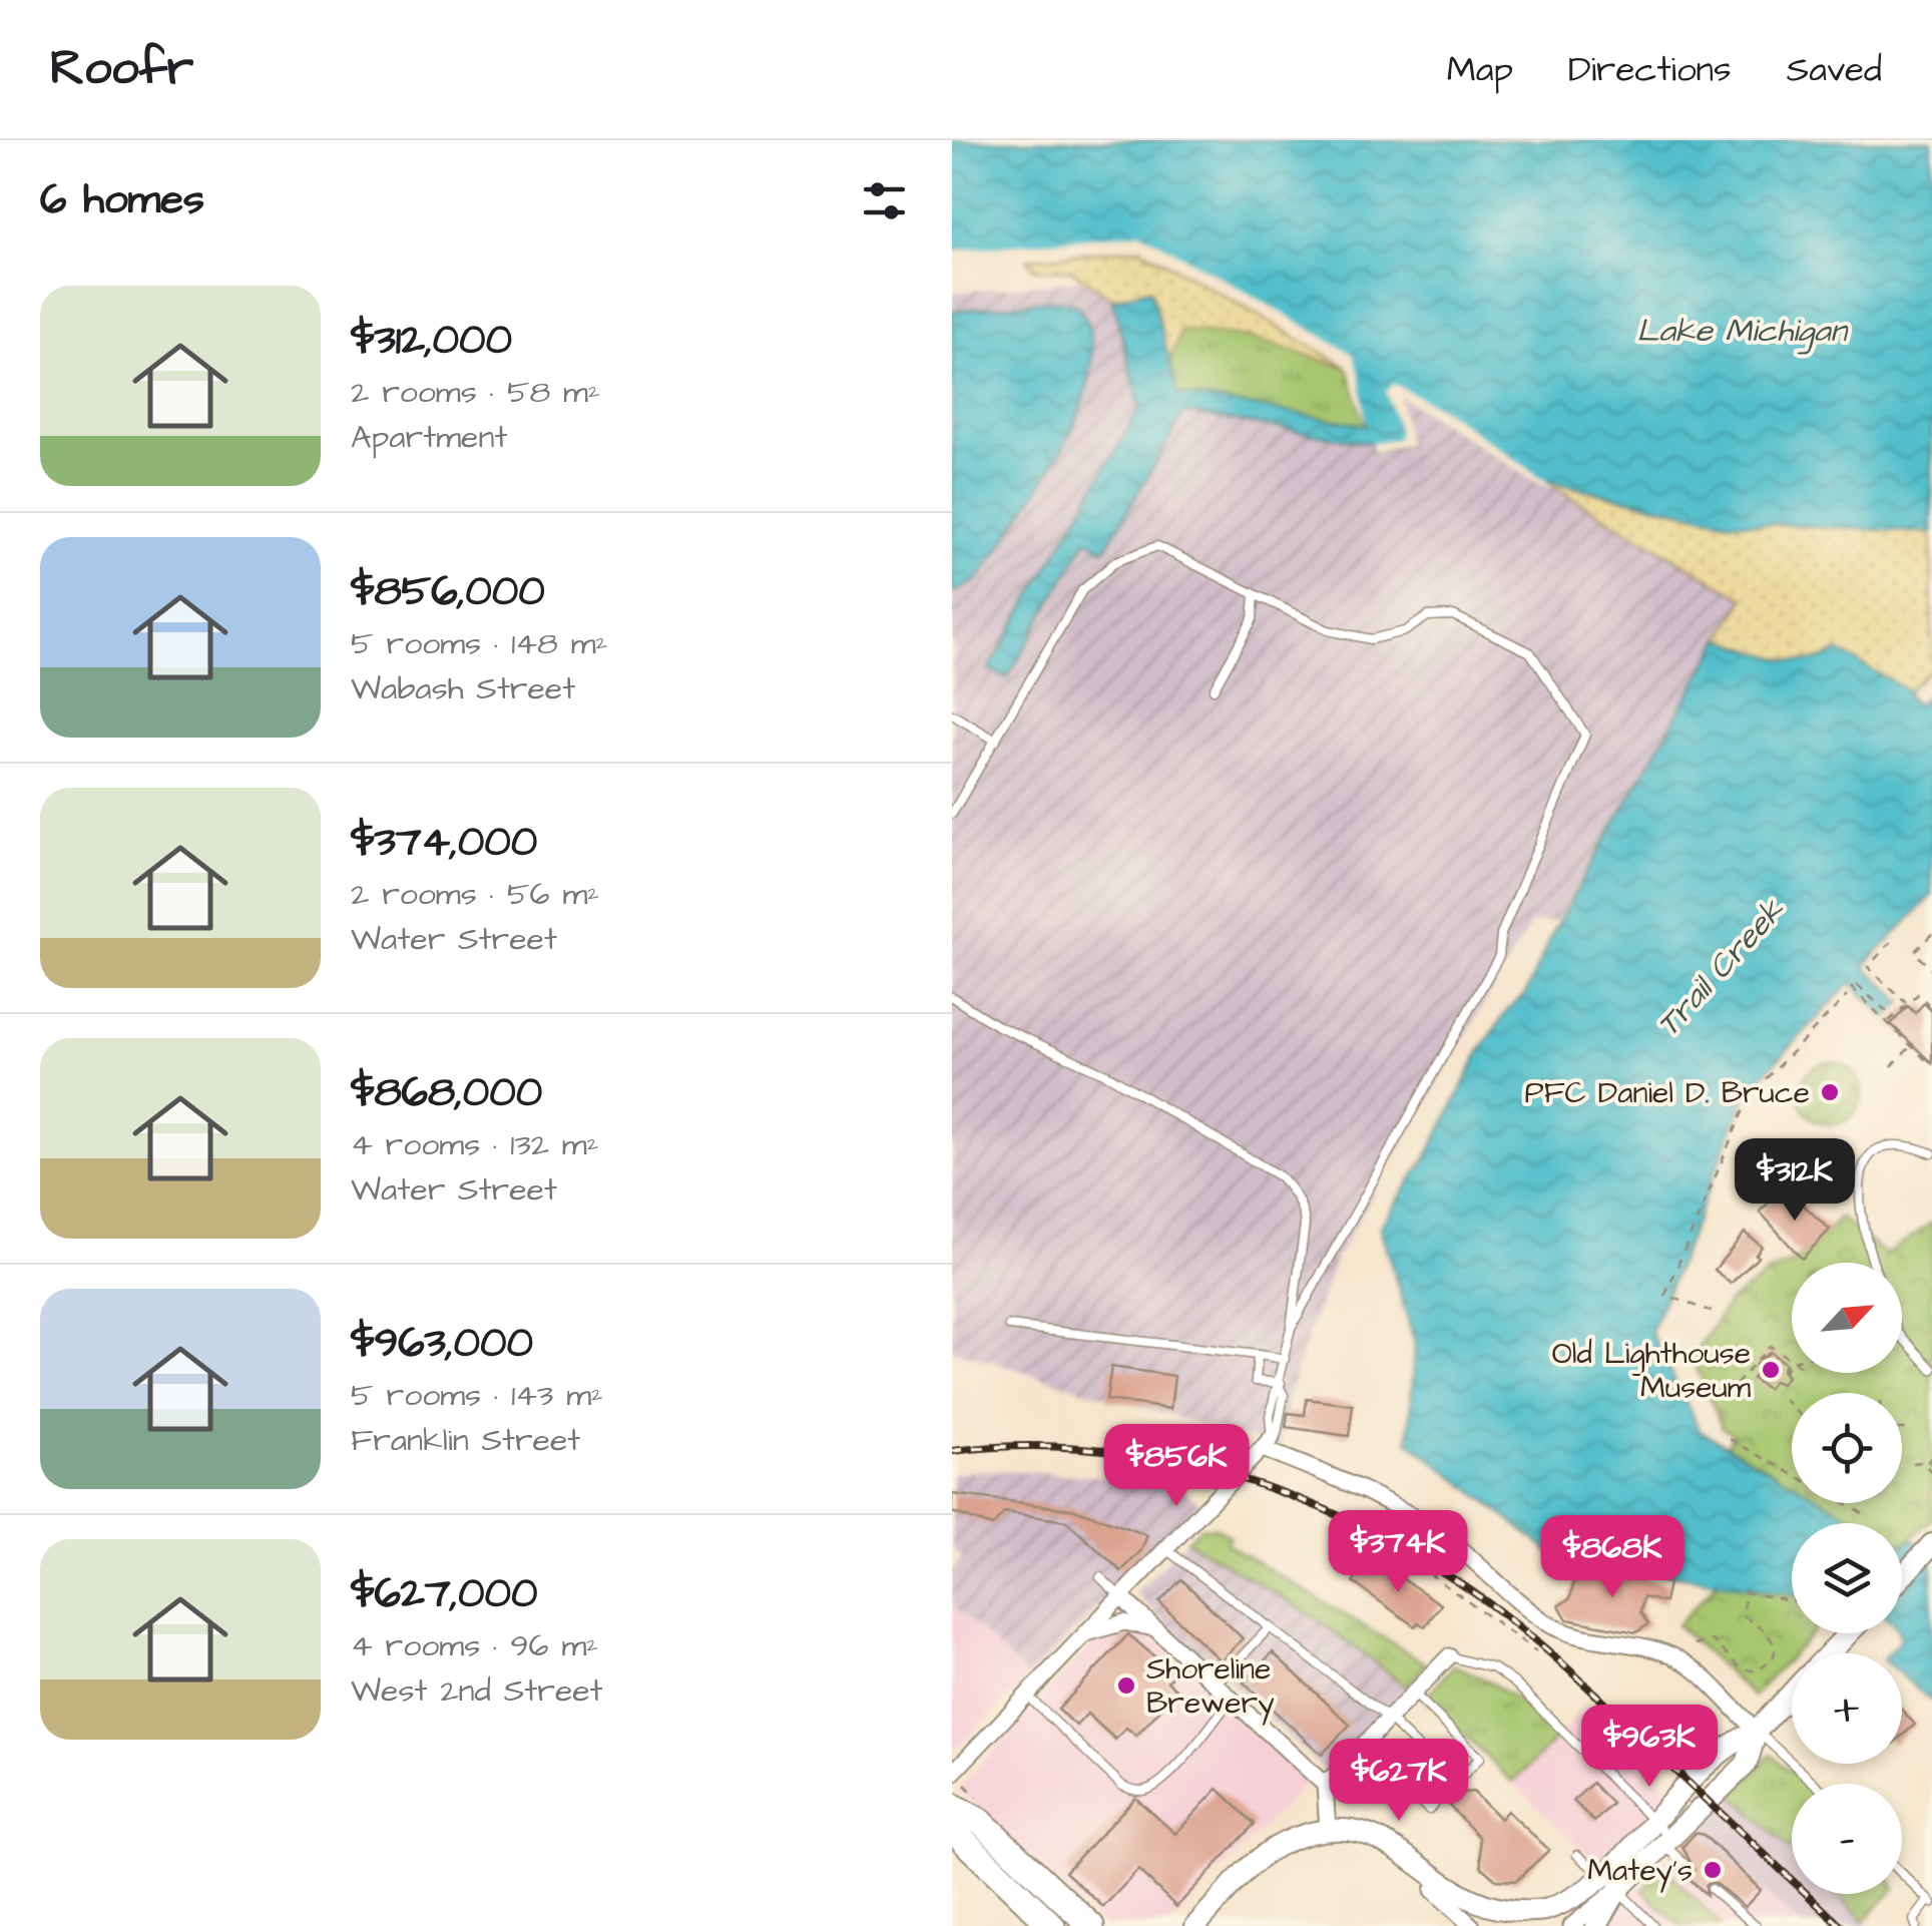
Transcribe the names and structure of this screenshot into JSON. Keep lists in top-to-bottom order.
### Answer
{
  "water": ["Lake Michigan", "Trail Creek"],
  "places": [
    "PFC Daniel D. Bruce",
    "Old Lighthouse Museum",
    "Shoreline Brewery",
    "Matey's"
  ],
  "north": "top right",
  "page": {
    "header": "Roofr",
    "nav": ["Map", "Directions", "Saved"],
    "heading": "6 homes",
    "list": [
      {
        "name": "$312,000",
        "note": "2 rooms · 58 m² · Apartment"
      },
      {
        "name": "$856,000",
        "note": "5 rooms · 148 m² · Wabash Street"
      },
      {
        "name": "$374,000",
        "note": "2 rooms · 56 m² · Water Street"
      },
      {
        "name": "$868,000",
        "note": "4 rooms · 132 m² · Water Street"
      },
      {
        "name": "$963,000",
        "note": "5 rooms · 143 m² · Franklin Street"
      },
      {
        "name": "$627,000",
        "note": "4 rooms · 96 m² · West 2nd Street"
      }
    ],
    "price": [
      "$312K",
      "$856K",
      "$374K",
      "$868K",
      "$963K",
      "$627K"
    ],
    "map_buttons": ["+", "−"]
  }
}
